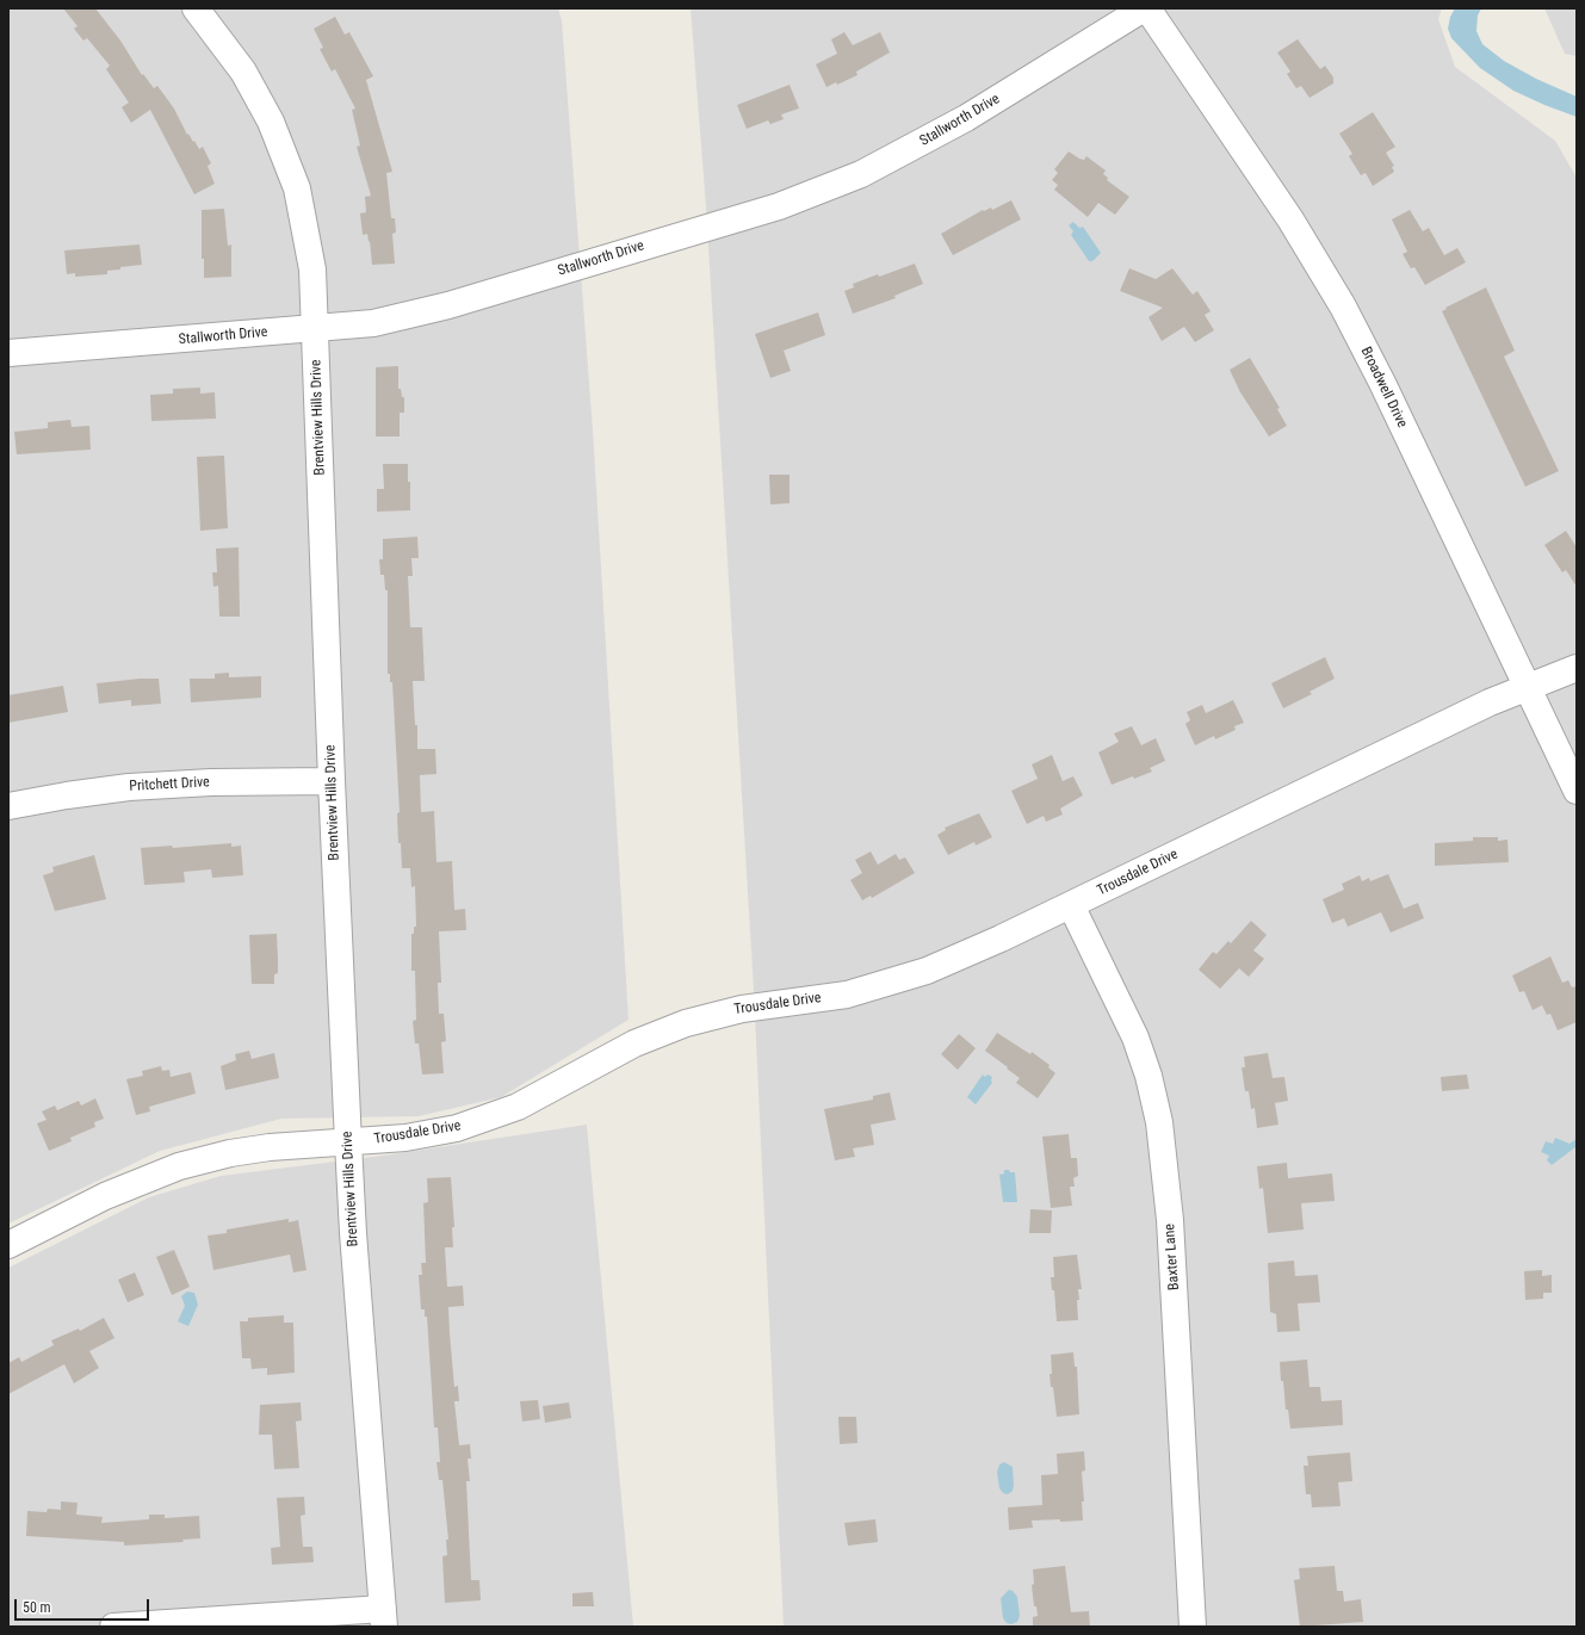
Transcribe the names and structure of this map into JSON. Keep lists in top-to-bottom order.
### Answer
{
  "streets": {
    "street": [
      "Stallworth Drive",
      "Broadwell Drive",
      "Brentview Hills Drive",
      "Pritchett Drive",
      "Trousdale Drive",
      "Baxter Lane"
    ]
  },
  "crossings": [
    ["Stallworth Drive", "Brentview Hills Drive"],
    ["Broadwell Drive", "Trousdale Drive"],
    ["Brentview Hills Drive", "Pritchett Drive"],
    ["Brentview Hills Drive", "Trousdale Drive"],
    ["Trousdale Drive", "Baxter Lane"]
  ],
  "scale_bar": "50 m"
}
